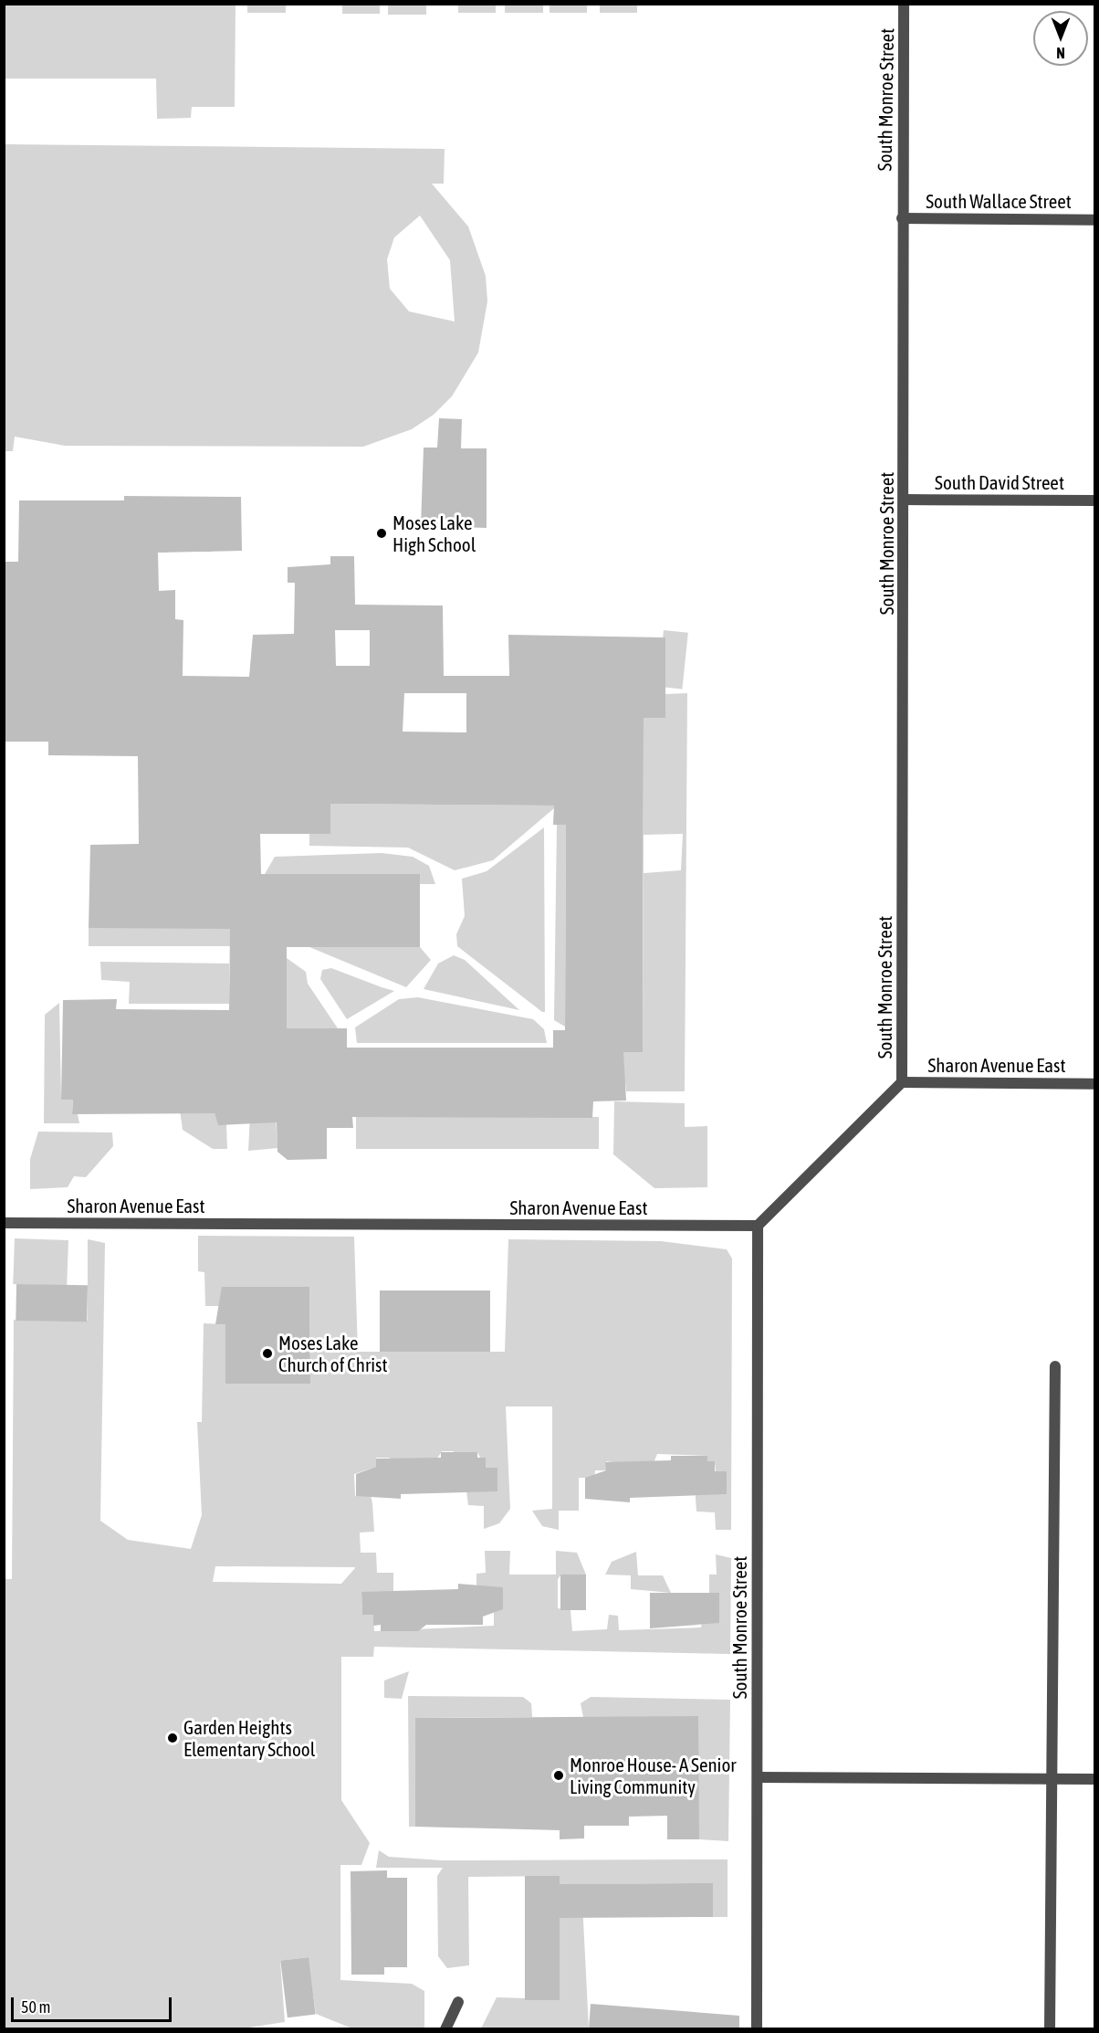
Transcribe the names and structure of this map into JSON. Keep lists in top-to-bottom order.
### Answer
{
  "streets": {
    "street": [
      "South Monroe Street",
      "South Wallace Street",
      "South David Street",
      "Sharon Avenue East"
    ]
  },
  "crossings": [
    ["South Monroe Street", "South Wallace Street"],
    ["South Monroe Street", "South David Street"],
    ["South Monroe Street", "Sharon Avenue East"]
  ],
  "places": [
    "Moses Lake High School",
    "Moses Lake Church of Christ",
    "Garden Heights Elementary School",
    "Monroe House- A Senior Living Community"
  ],
  "scale_bar": "50 m",
  "north": "bottom"
}
